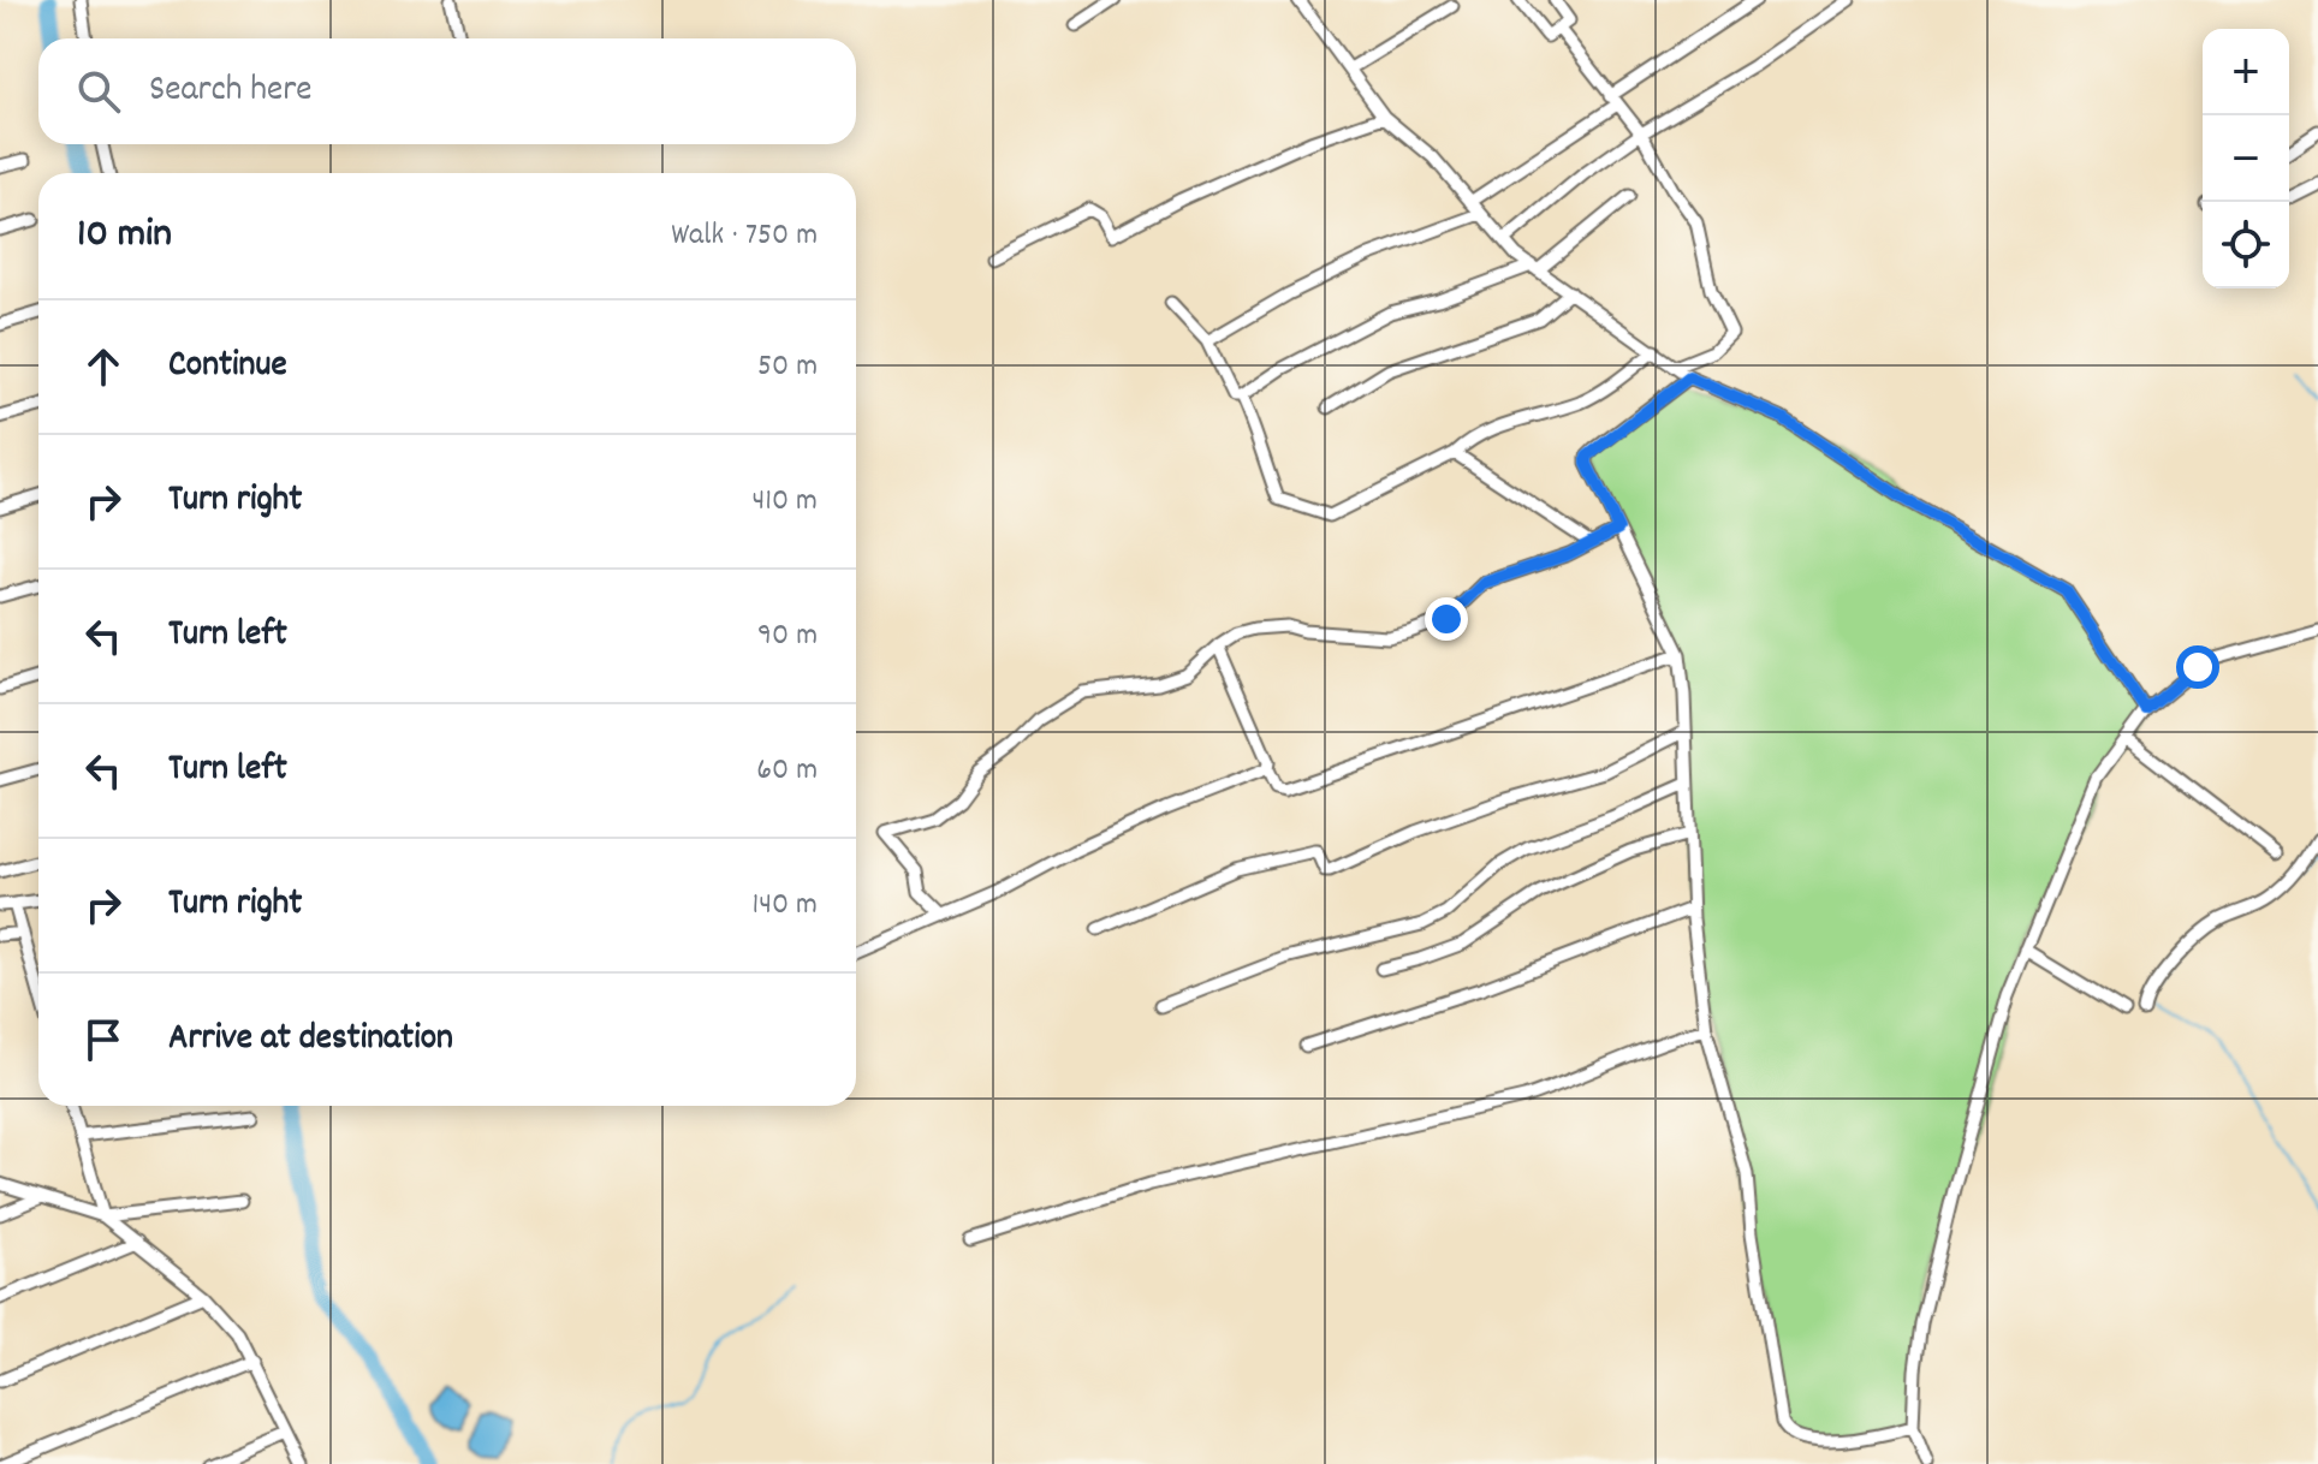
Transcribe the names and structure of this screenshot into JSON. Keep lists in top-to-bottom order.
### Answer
{
  "page": {
    "map_buttons": ["+", "−"],
    "search": "Search here",
    "heading": ["10 min", "Walk · 750 m"],
    "list": [
      ["Continue", "50 m"],
      ["Turn right", "410 m"],
      ["Turn left", "90 m"],
      ["Turn left", "60 m"],
      ["Turn right", "140 m"],
      "Arrive at destination"
    ]
  }
}
